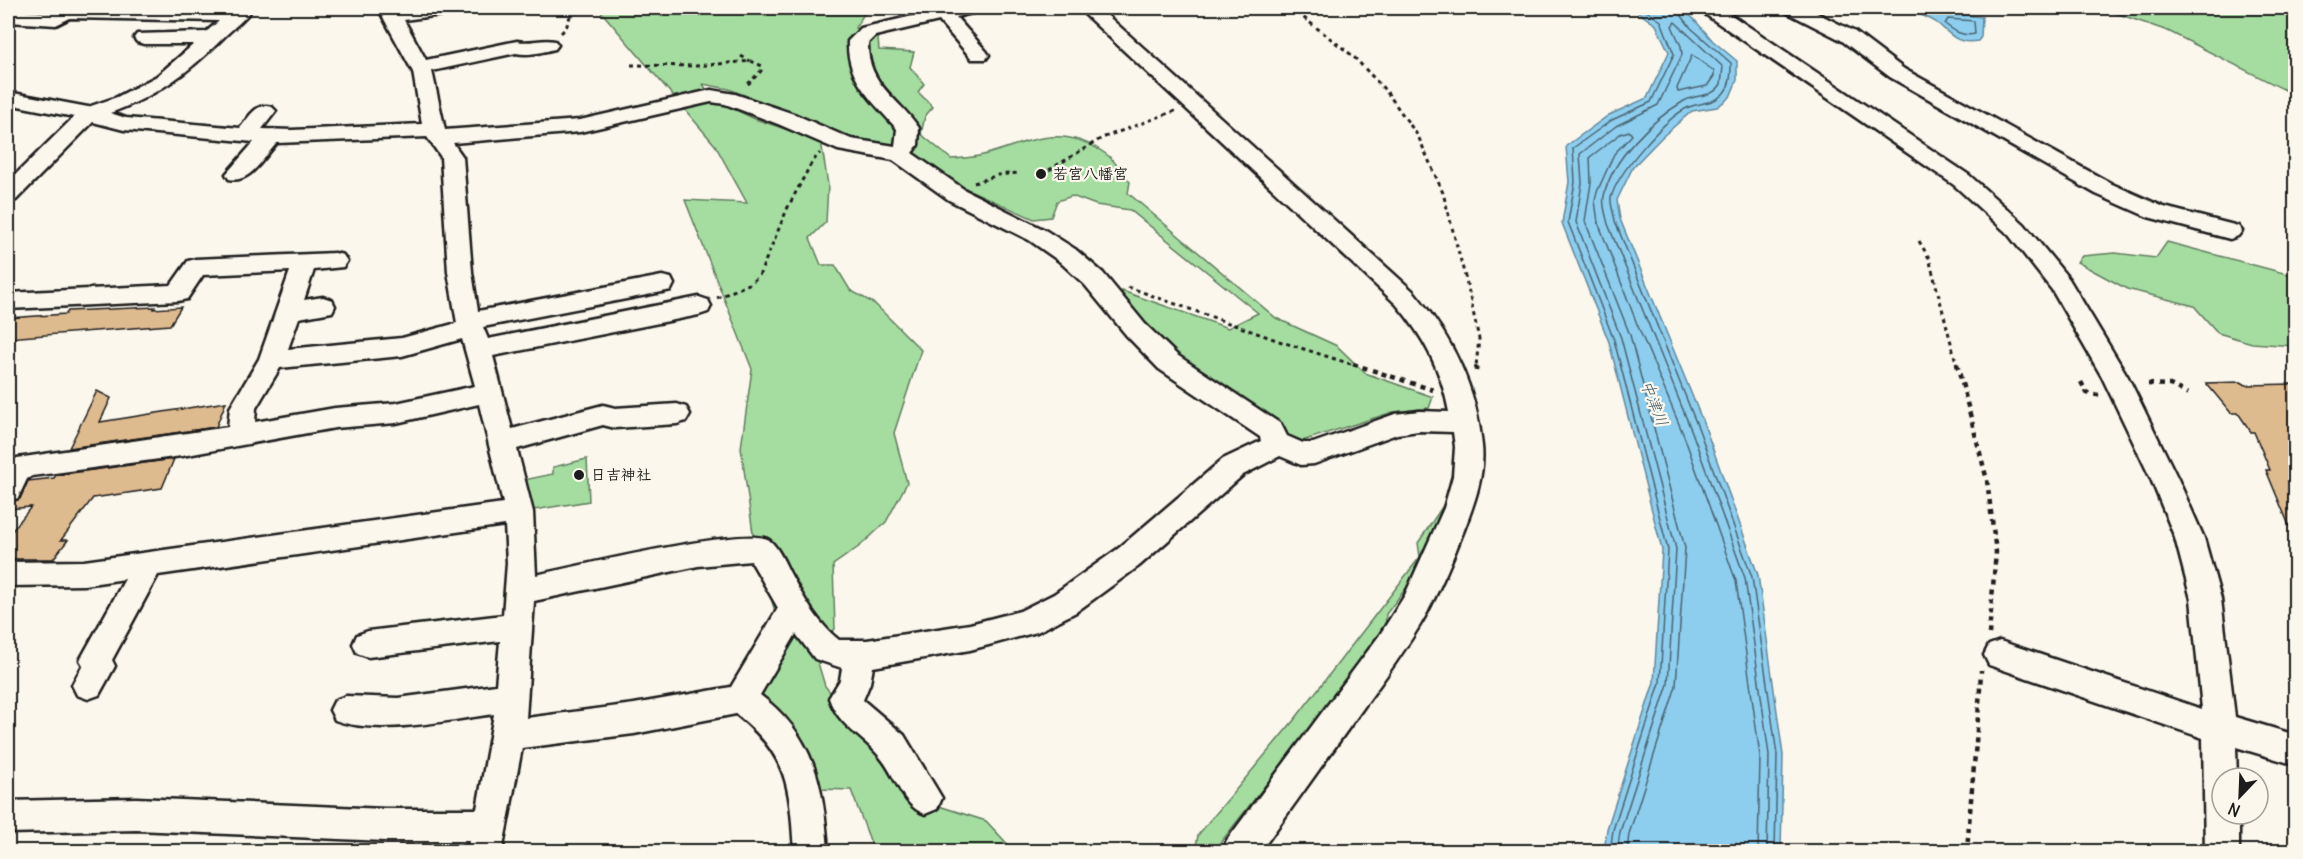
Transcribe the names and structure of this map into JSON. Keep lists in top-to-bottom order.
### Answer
{
  "water": ["中津川"],
  "places": ["若宮八幡宮", "日吉神社"],
  "north": "bottom left"
}
